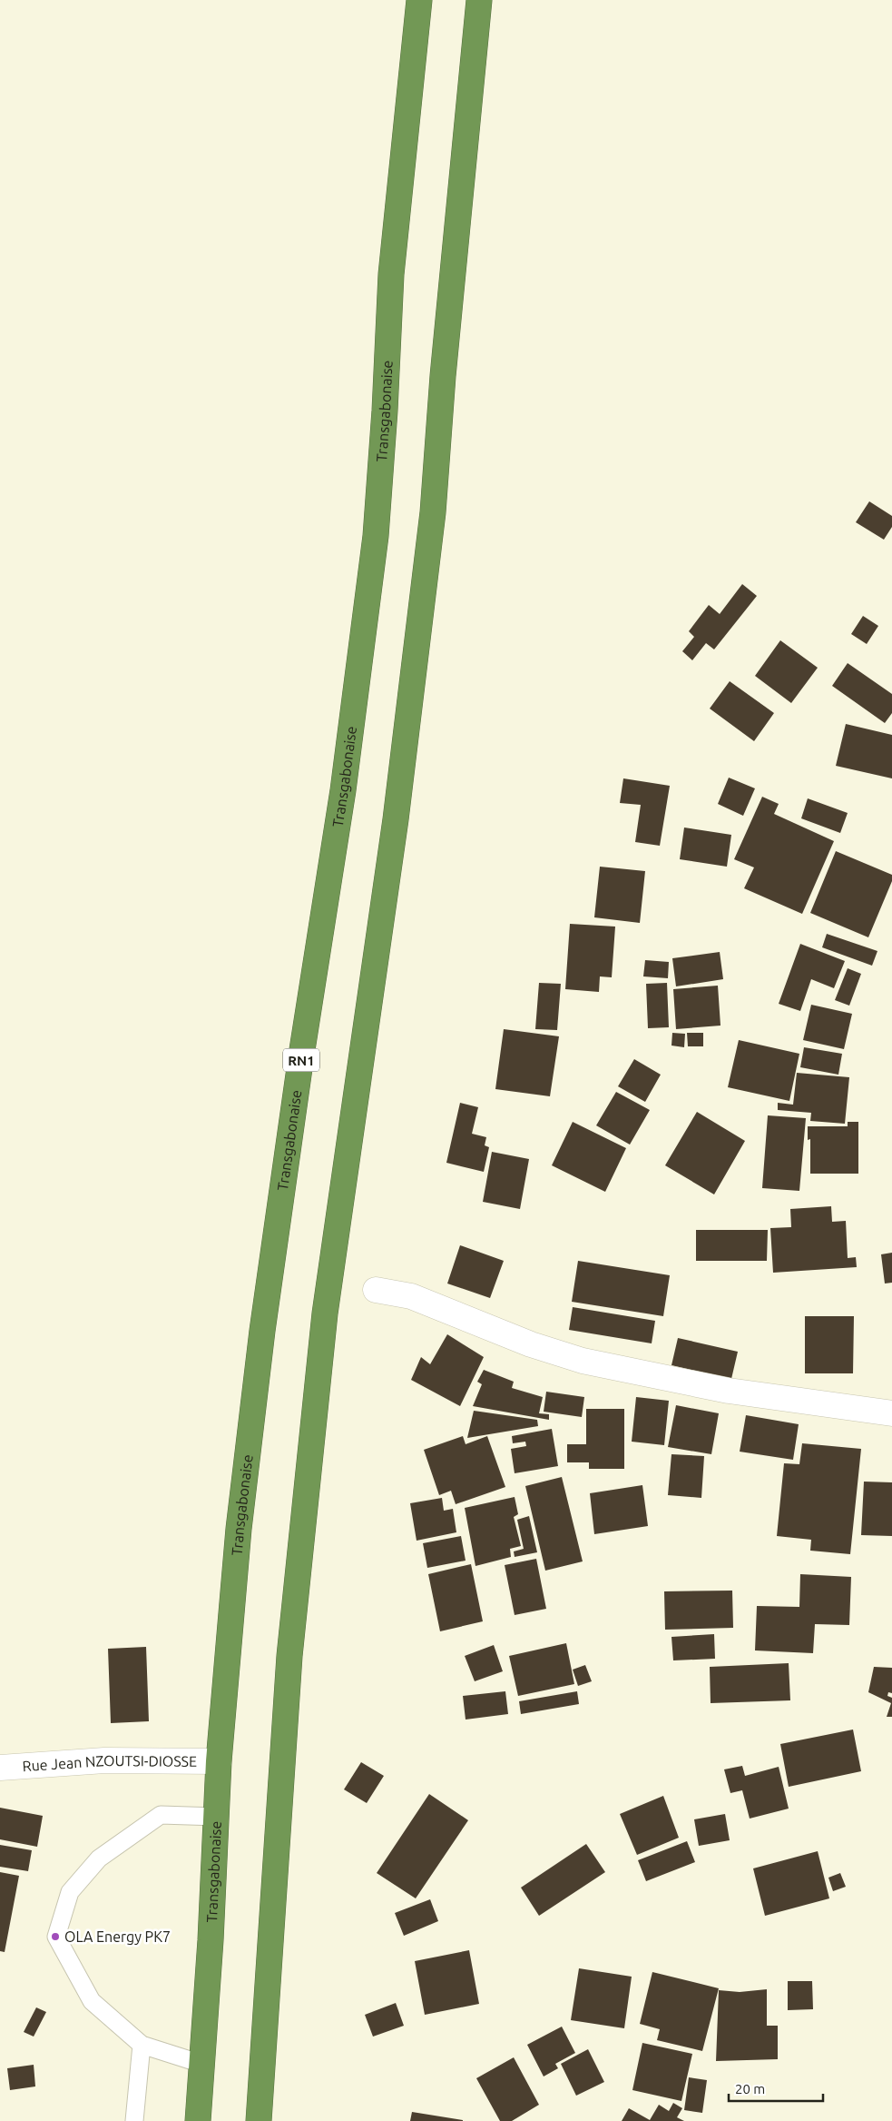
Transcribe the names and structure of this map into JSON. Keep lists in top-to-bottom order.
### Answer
{
  "streets": {
    "highway": ["Transgabonaise", "RN1"],
    "street": ["Rue Jean NZOUTSI-DIOSSE"]
  },
  "crossings": [
    ["Transgabonaise", "Rue Jean NZOUTSI-DIOSSE"]
  ],
  "places": ["OLA Energy PK7"],
  "scale_bar": "20 m"
}
